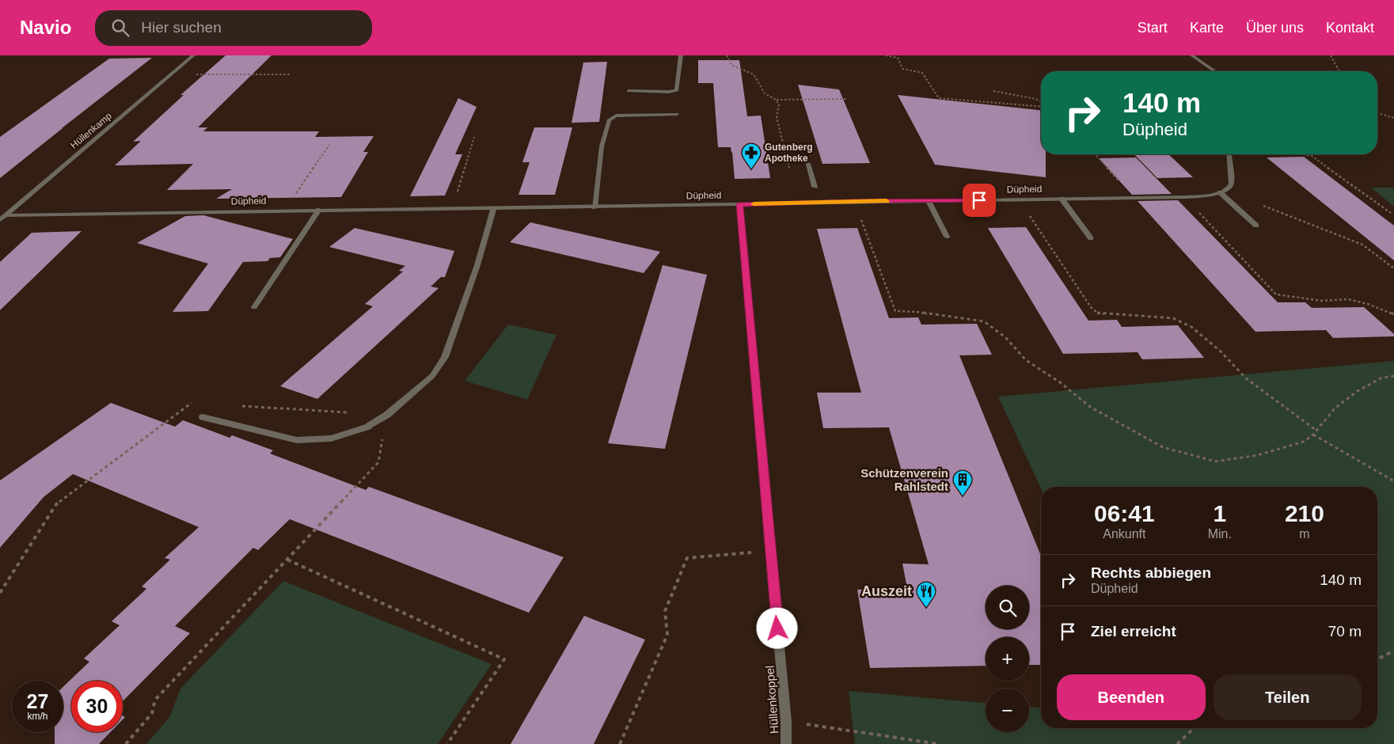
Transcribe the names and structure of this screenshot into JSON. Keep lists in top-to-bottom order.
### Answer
{
  "streets": {
    "street": ["Hüllenkamp", "Düpheid", "Hüllenkoppel"]
  },
  "crossings": [
    ["Hüllenkamp", "Düpheid"],
    ["Düpheid", "Hüllenkoppel"]
  ],
  "places": {
    "pharmacy": ["Gutenberg Apotheke"],
    "building": ["Schützenverein Rahlstedt"],
    "restaurant": ["Auszeit"]
  },
  "page": {
    "header": "Navio",
    "search": "Hier suchen",
    "nav": [
      "Start",
      "Karte",
      "Über uns",
      "Kontakt"
    ],
    "turn": ["140 m", "Düpheid"],
    "eta": [
      "06:41",
      "Ankunft",
      "1",
      "Min.",
      "210",
      "m"
    ],
    "list": [
      {
        "name": "Rechts abbiegen",
        "note": "Düpheid",
        "value": "140 m"
      },
      {
        "name": "Ziel erreicht",
        "value": "70 m"
      }
    ],
    "map_buttons": ["+", "−"],
    "buttons": ["Beenden", "Teilen"],
    "speed": "27 km/h",
    "limit": "30"
  }
}
